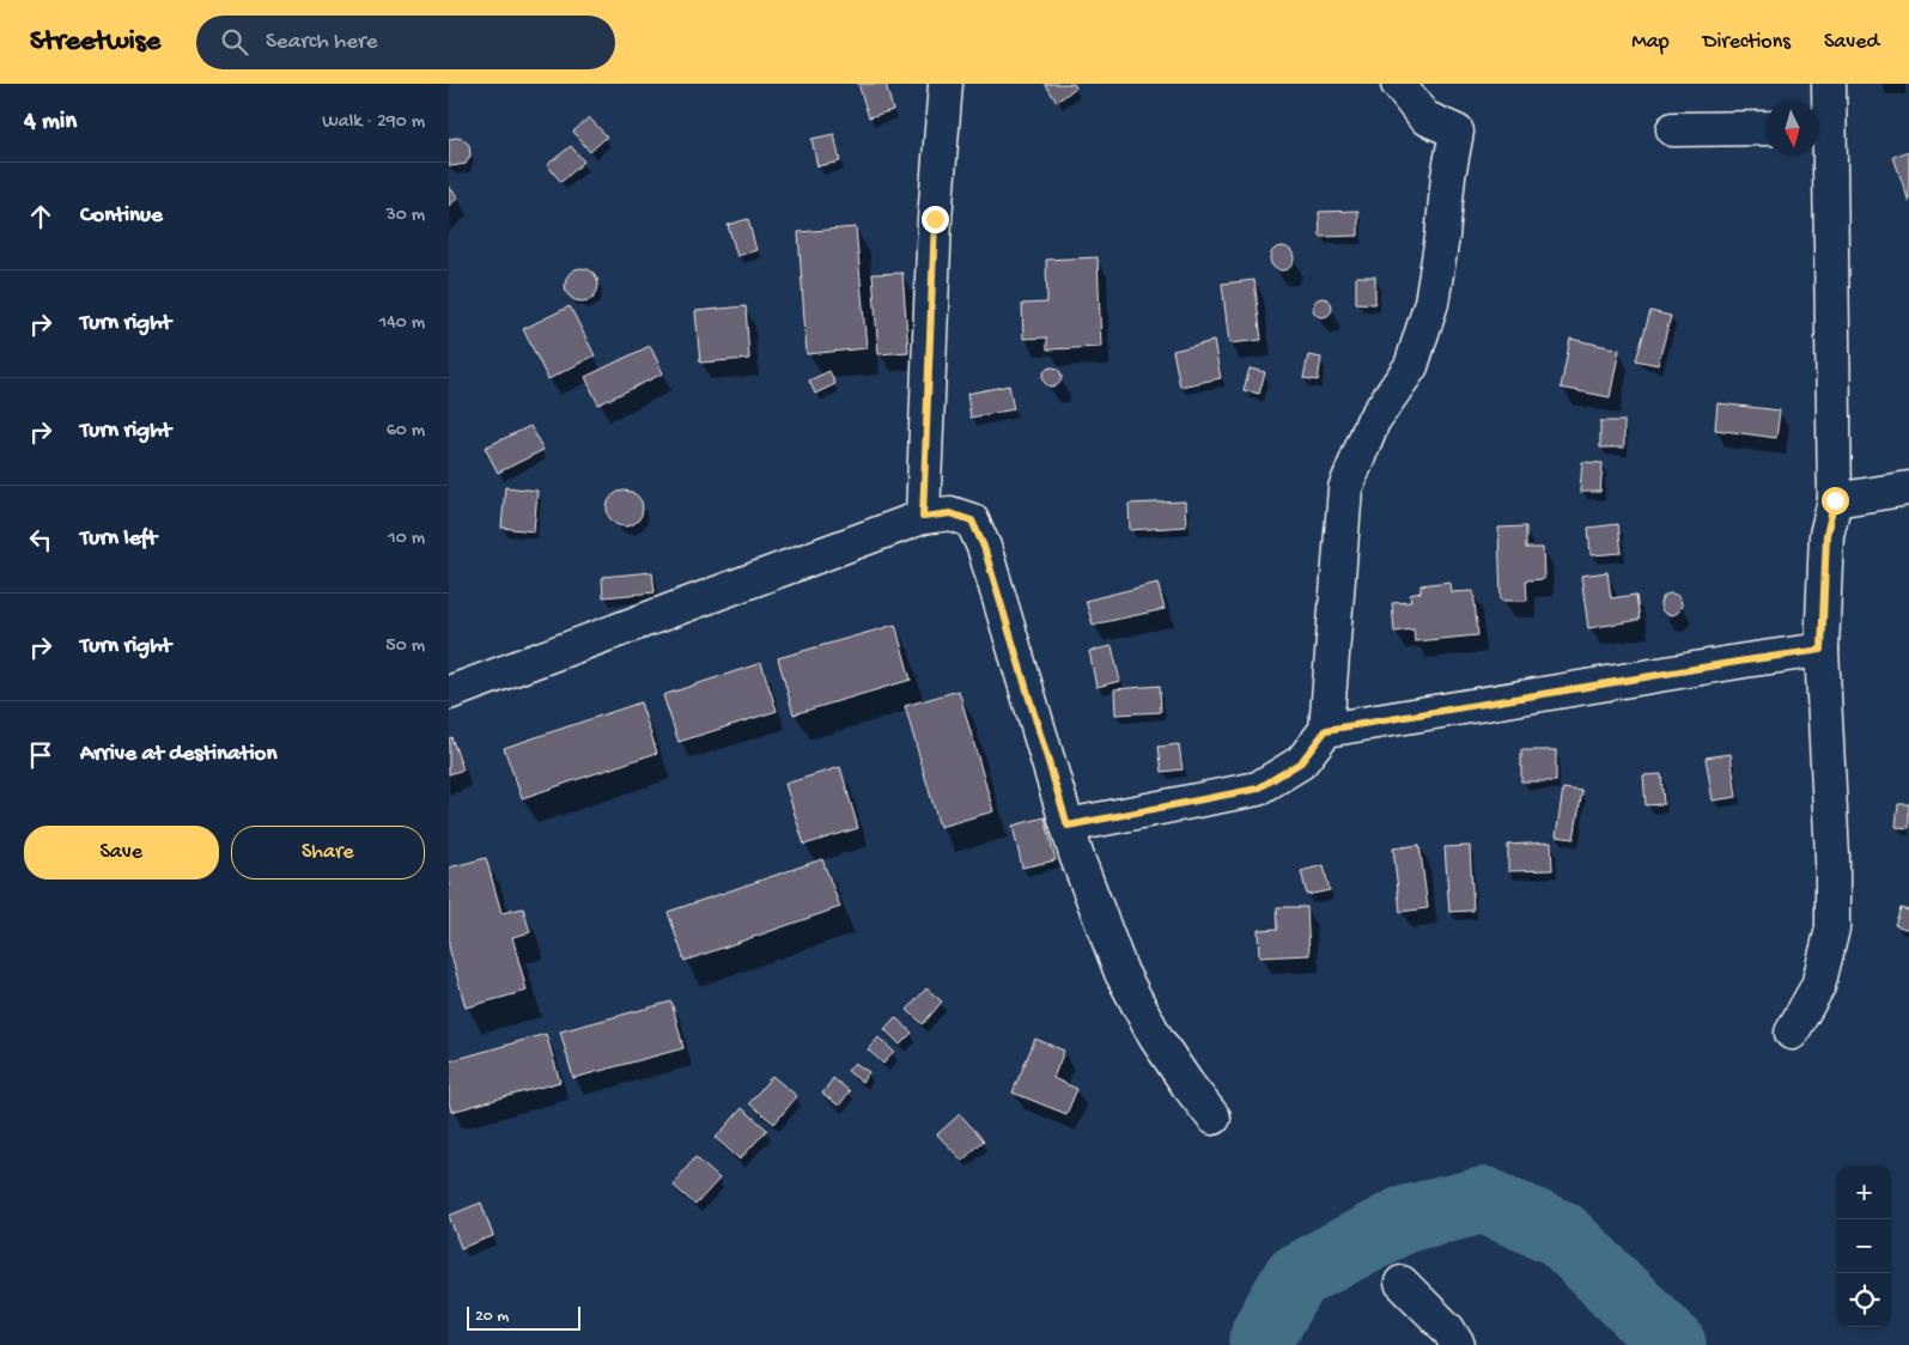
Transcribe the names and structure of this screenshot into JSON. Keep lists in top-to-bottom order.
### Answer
{
  "scale_bar": "20 m",
  "north": "bottom",
  "page": {
    "header": "Streetwise",
    "search": "Search here",
    "nav": ["Map", "Directions", "Saved"],
    "heading": ["4 min", "Walk · 290 m"],
    "list": [
      ["Continue", "30 m"],
      ["Turn right", "140 m"],
      ["Turn right", "60 m"],
      ["Turn left", "10 m"],
      ["Turn right", "50 m"],
      "Arrive at destination"
    ],
    "buttons": ["Save", "Share"],
    "map_buttons": ["+", "−"],
    "scale": "20 m"
  }
}
